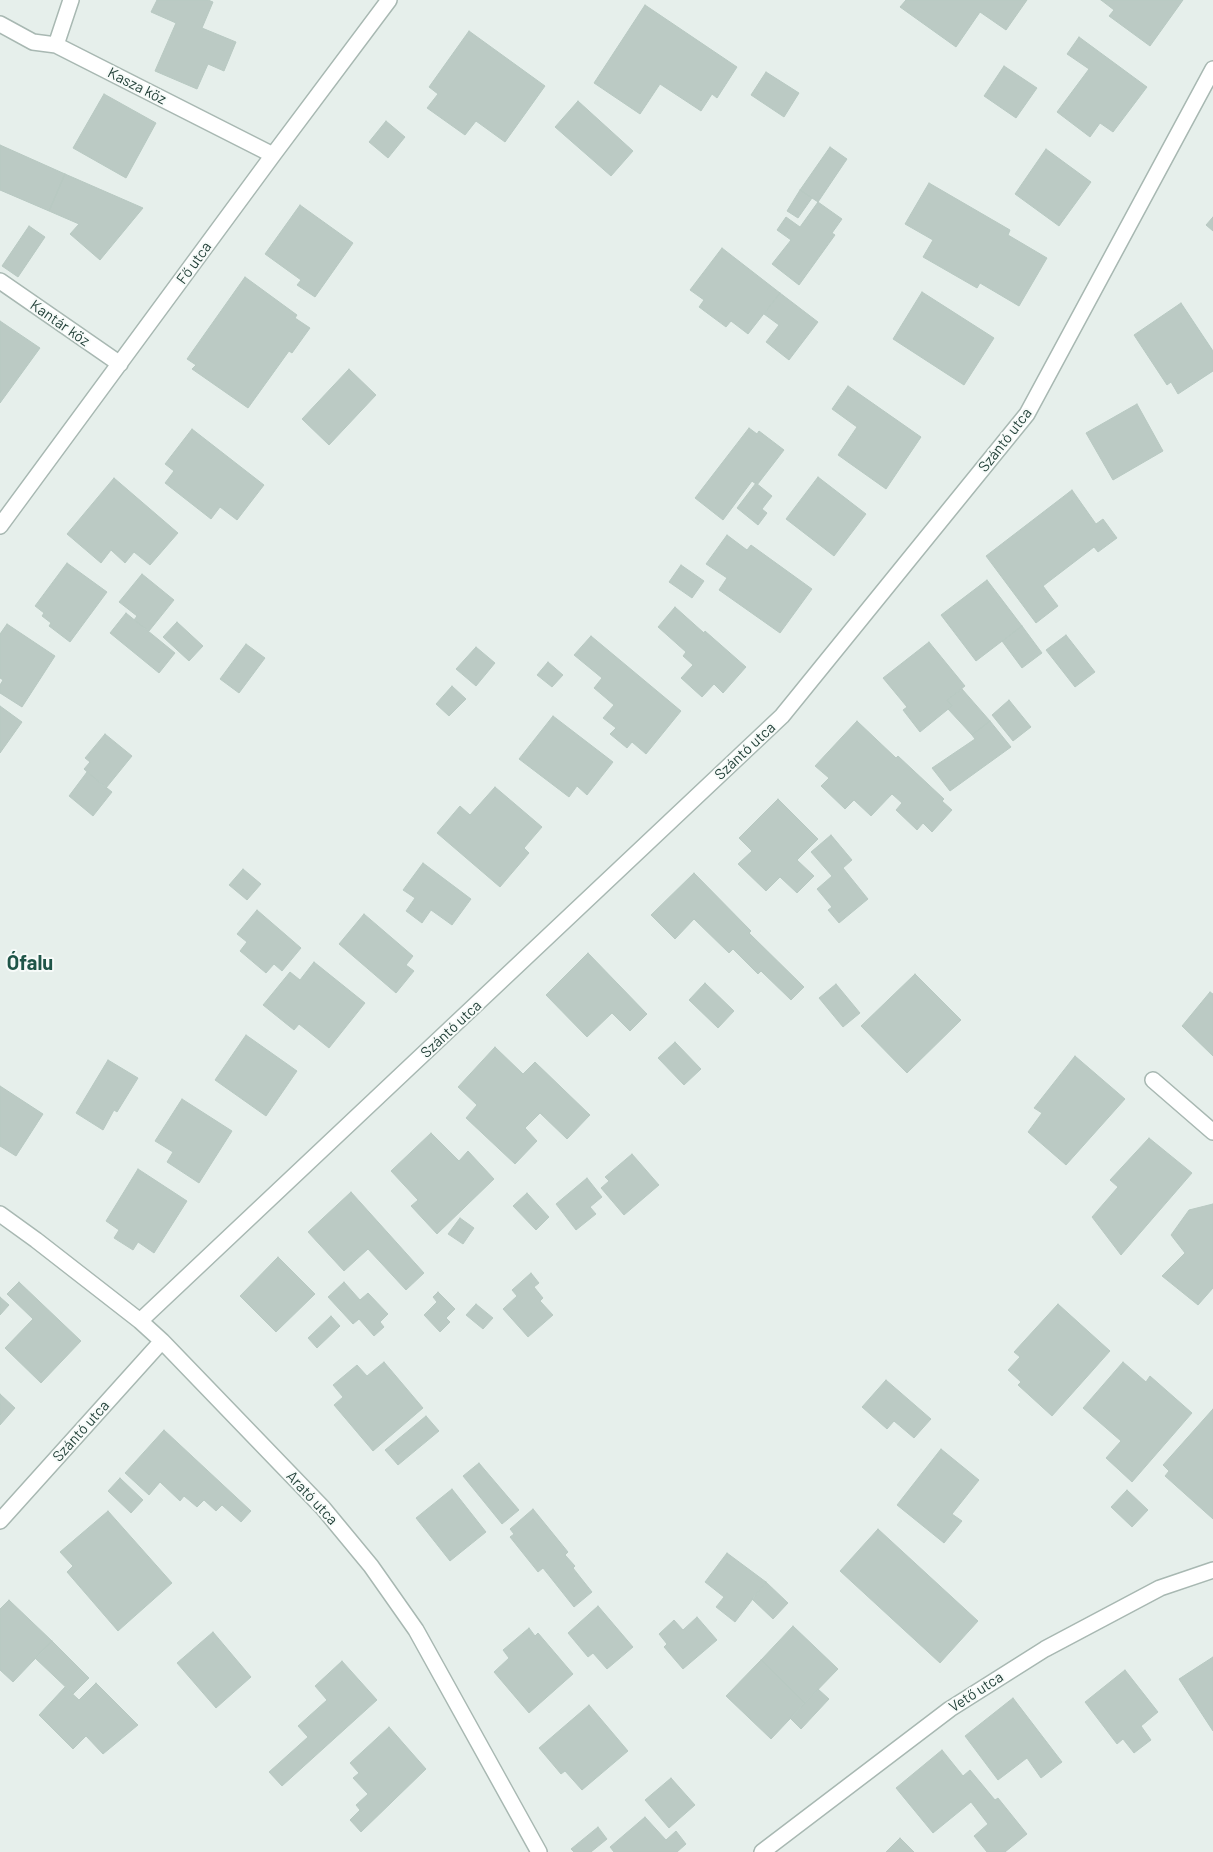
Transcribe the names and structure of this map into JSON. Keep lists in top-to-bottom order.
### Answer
{
  "streets": {
    "street": [
      "Kasza köz",
      "Fő utca",
      "Kantár köz",
      "Szántó utca",
      "Arató utca",
      "Vető utca"
    ]
  },
  "crossings": [
    ["Kasza köz", "Fő utca"],
    ["Fő utca", "Kantár köz"],
    ["Szántó utca", "Arató utca"]
  ],
  "districts": ["Ófalu"]
}
